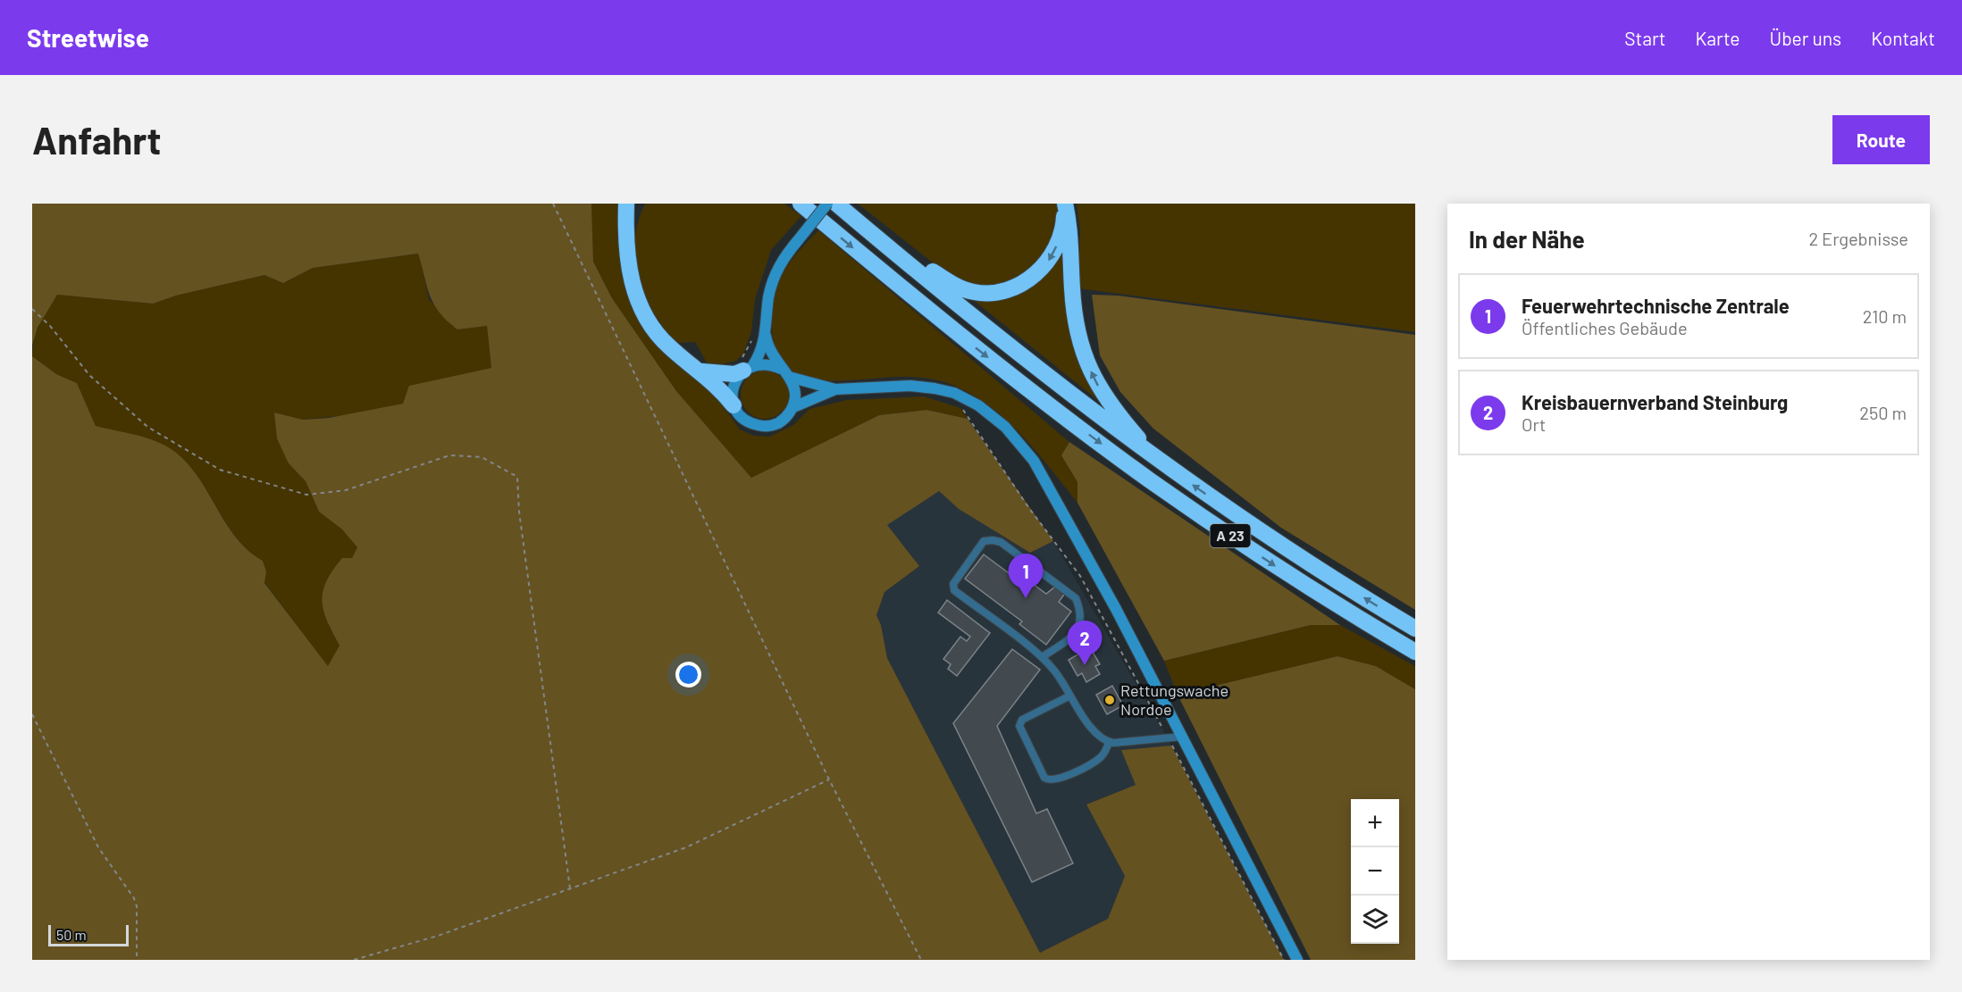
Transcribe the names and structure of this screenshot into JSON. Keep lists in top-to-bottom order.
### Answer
{
  "streets": {
    "highway": ["A 23"]
  },
  "places": ["Rettungswache Nordoe"],
  "scale_bar": "50 m",
  "page": {
    "header": "Streetwise",
    "nav": [
      "Start",
      "Karte",
      "Über uns",
      "Kontakt"
    ],
    "buttons": "Route",
    "title": "Anfahrt",
    "heading": ["In der Nähe", "2 Ergebnisse"],
    "list": [
      {
        "mark": "1",
        "name": "Feuerwehrtechnische Zentrale",
        "note": "Öffentliches Gebäude",
        "value": "210 m"
      },
      {
        "mark": "2",
        "name": "Kreisbauernverband Steinburg",
        "note": "Ort",
        "value": "250 m"
      }
    ],
    "pins": ["1", "2"],
    "map_buttons": ["+", "−"],
    "scale": "50 m"
  }
}
